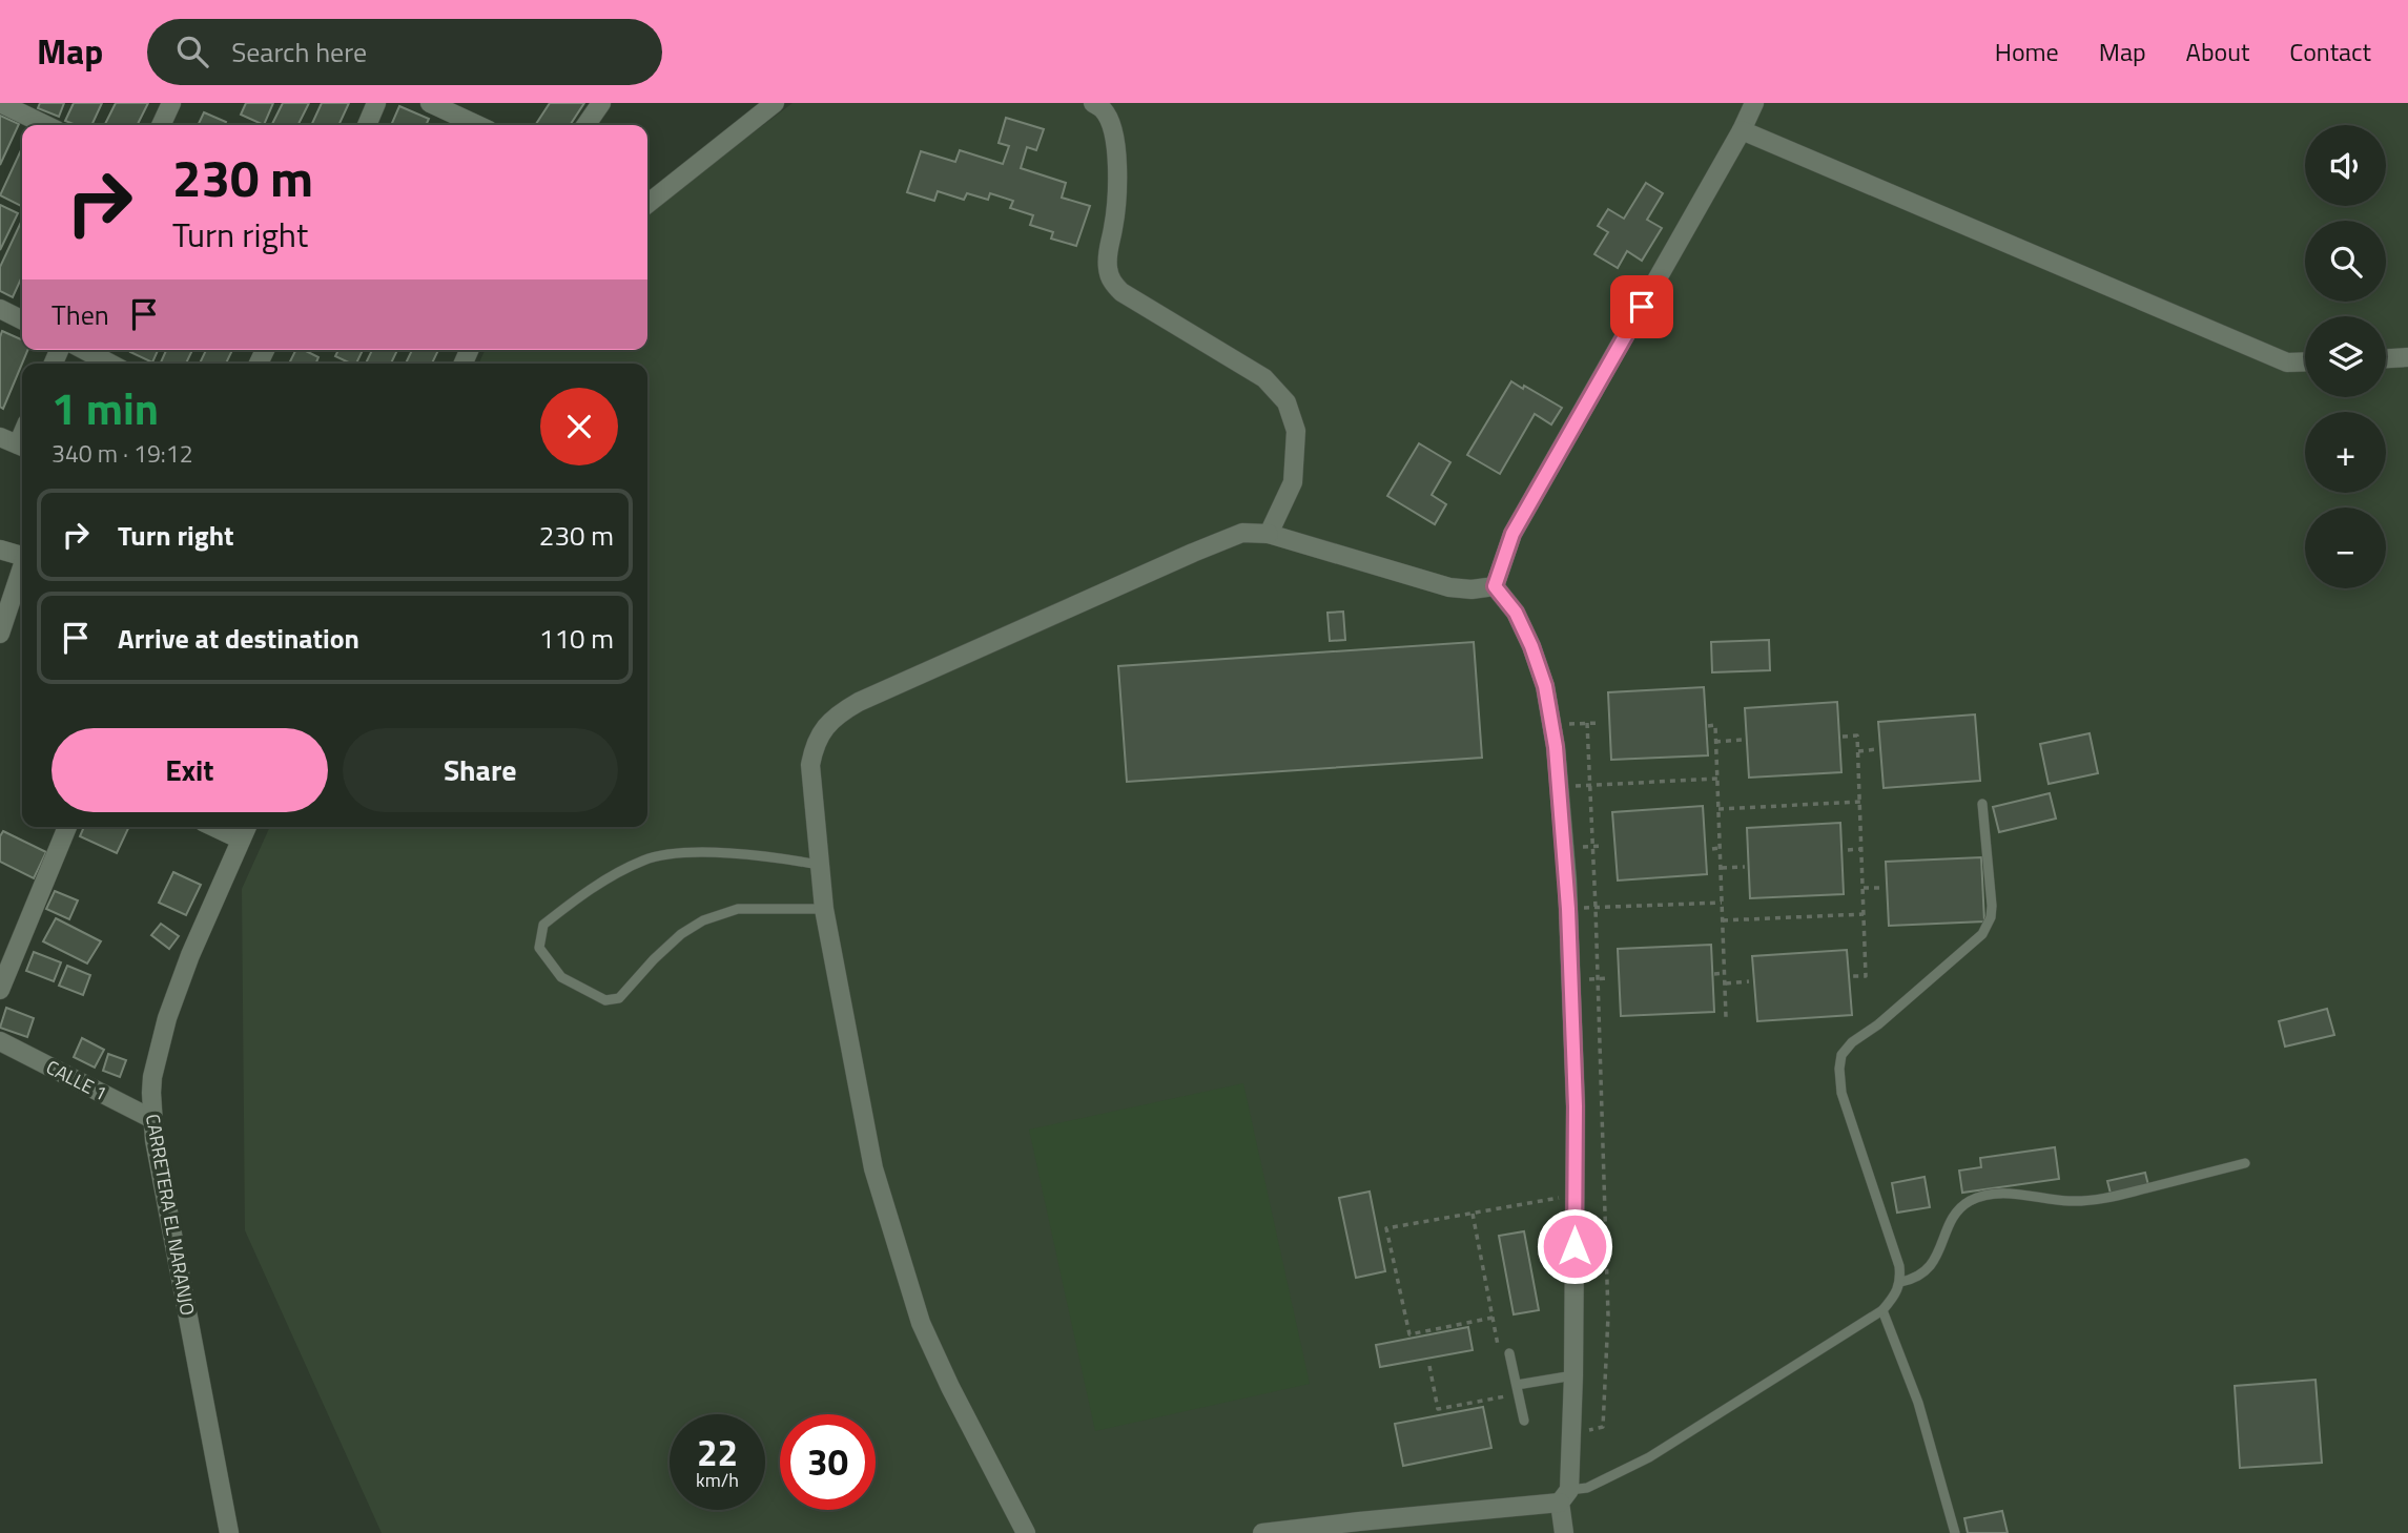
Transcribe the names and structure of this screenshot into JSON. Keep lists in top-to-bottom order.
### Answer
{
  "streets": {
    "street": ["CALLE 1", "CARRETERA EL NARANJO"]
  },
  "crossings": [
    ["CALLE 1", "CARRETERA EL NARANJO"]
  ],
  "page": {
    "header": "Map",
    "search": "Search here",
    "nav": [
      "Home",
      "Map",
      "About",
      "Contact"
    ],
    "map_buttons": ["+", "−"],
    "turn": ["230 m", "Turn right"],
    "then": "Then",
    "heading": ["1 min", "340 m · 19:12"],
    "list": [
      {
        "name": "Turn right",
        "value": "230 m"
      },
      {
        "name": "Arrive at destination",
        "value": "110 m"
      }
    ],
    "buttons": ["Exit", "Share"],
    "speed": "22 km/h",
    "limit": "30"
  }
}
